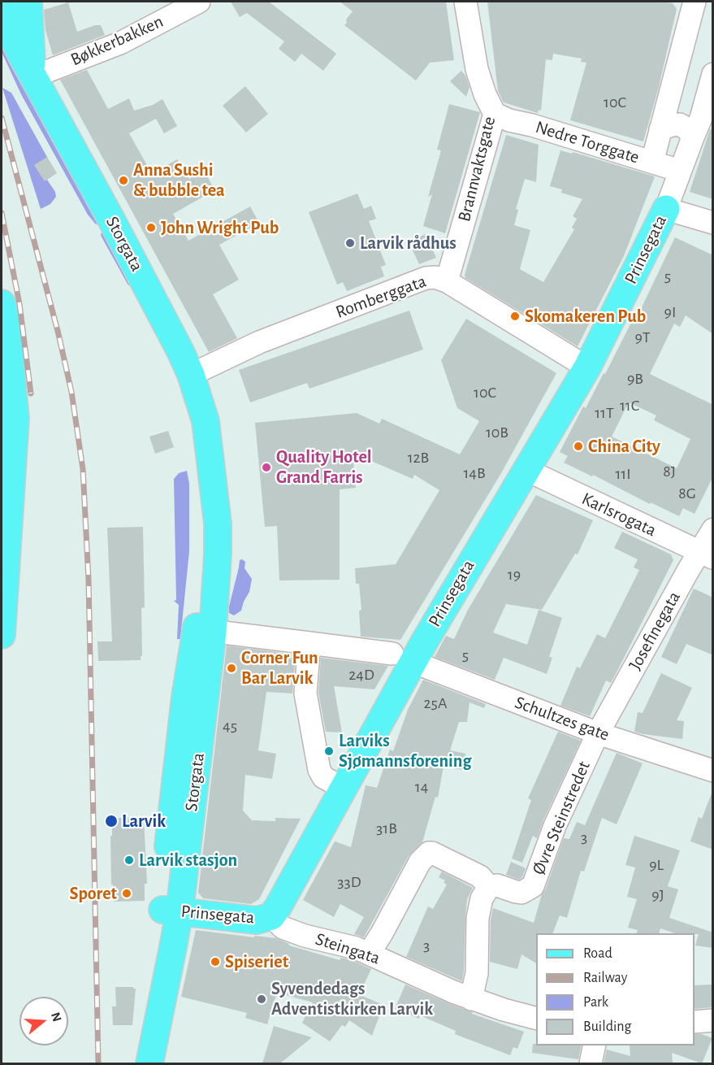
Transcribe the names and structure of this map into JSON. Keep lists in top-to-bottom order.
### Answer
{
  "streets": {
    "main road": ["Storgata", "Prinsegata"],
    "street": [
      "Bøkkerbakken",
      "Nedre Torggate",
      "Brannvaktsgate",
      "Romberggata",
      "Karlsrogata",
      "Josefinegata",
      "Schultzes gate",
      "Øvre Steinstredet",
      "Steingata"
    ]
  },
  "crossings": [
    ["Bøkkerbakken", "Storgata"],
    ["Nedre Torggate", "Brannvaktsgate"],
    ["Nedre Torggate", "Prinsegata"],
    ["Brannvaktsgate", "Romberggata"],
    ["Storgata", "Prinsegata"],
    ["Storgata", "Romberggata"],
    ["Storgata", "Schultzes gate"],
    ["Prinsegata", "Romberggata"],
    ["Prinsegata", "Karlsrogata"],
    ["Prinsegata", "Schultzes gate"],
    ["Prinsegata", "Steingata"],
    ["Karlsrogata", "Josefinegata"],
    ["Josefinegata", "Schultzes gate"],
    ["Josefinegata", "Øvre Steinstredet"],
    ["Schultzes gate", "Øvre Steinstredet"]
  ],
  "places": [
    "Anna Sushi & bubble tea",
    "John Wright Pub",
    "Larvik rådhus",
    "Skomakeren Pub",
    "China City",
    "Quality Hotel Grand Farris",
    "Corner Fun Bar Larvik",
    "Larviks Sjømannsforening",
    "Larvik",
    "Larvik stasjon",
    "Sporet",
    "Spiseriet",
    "Syvendedags Adventistkirken Larvik"
  ],
  "house_numbers": [
    "10C",
    "5",
    "9I",
    "9T",
    "9B",
    "10C",
    "11C",
    "11T",
    "10B",
    "12B",
    "8J",
    "14B",
    "11I",
    "8G",
    "19",
    "5",
    "24D",
    "25A",
    "45",
    "14",
    "31B",
    "3",
    "9L",
    "33D",
    "9J",
    "3"
  ],
  "legend": [
    "Road",
    "Railway",
    "Park",
    "Building"
  ],
  "north": "right"
}
